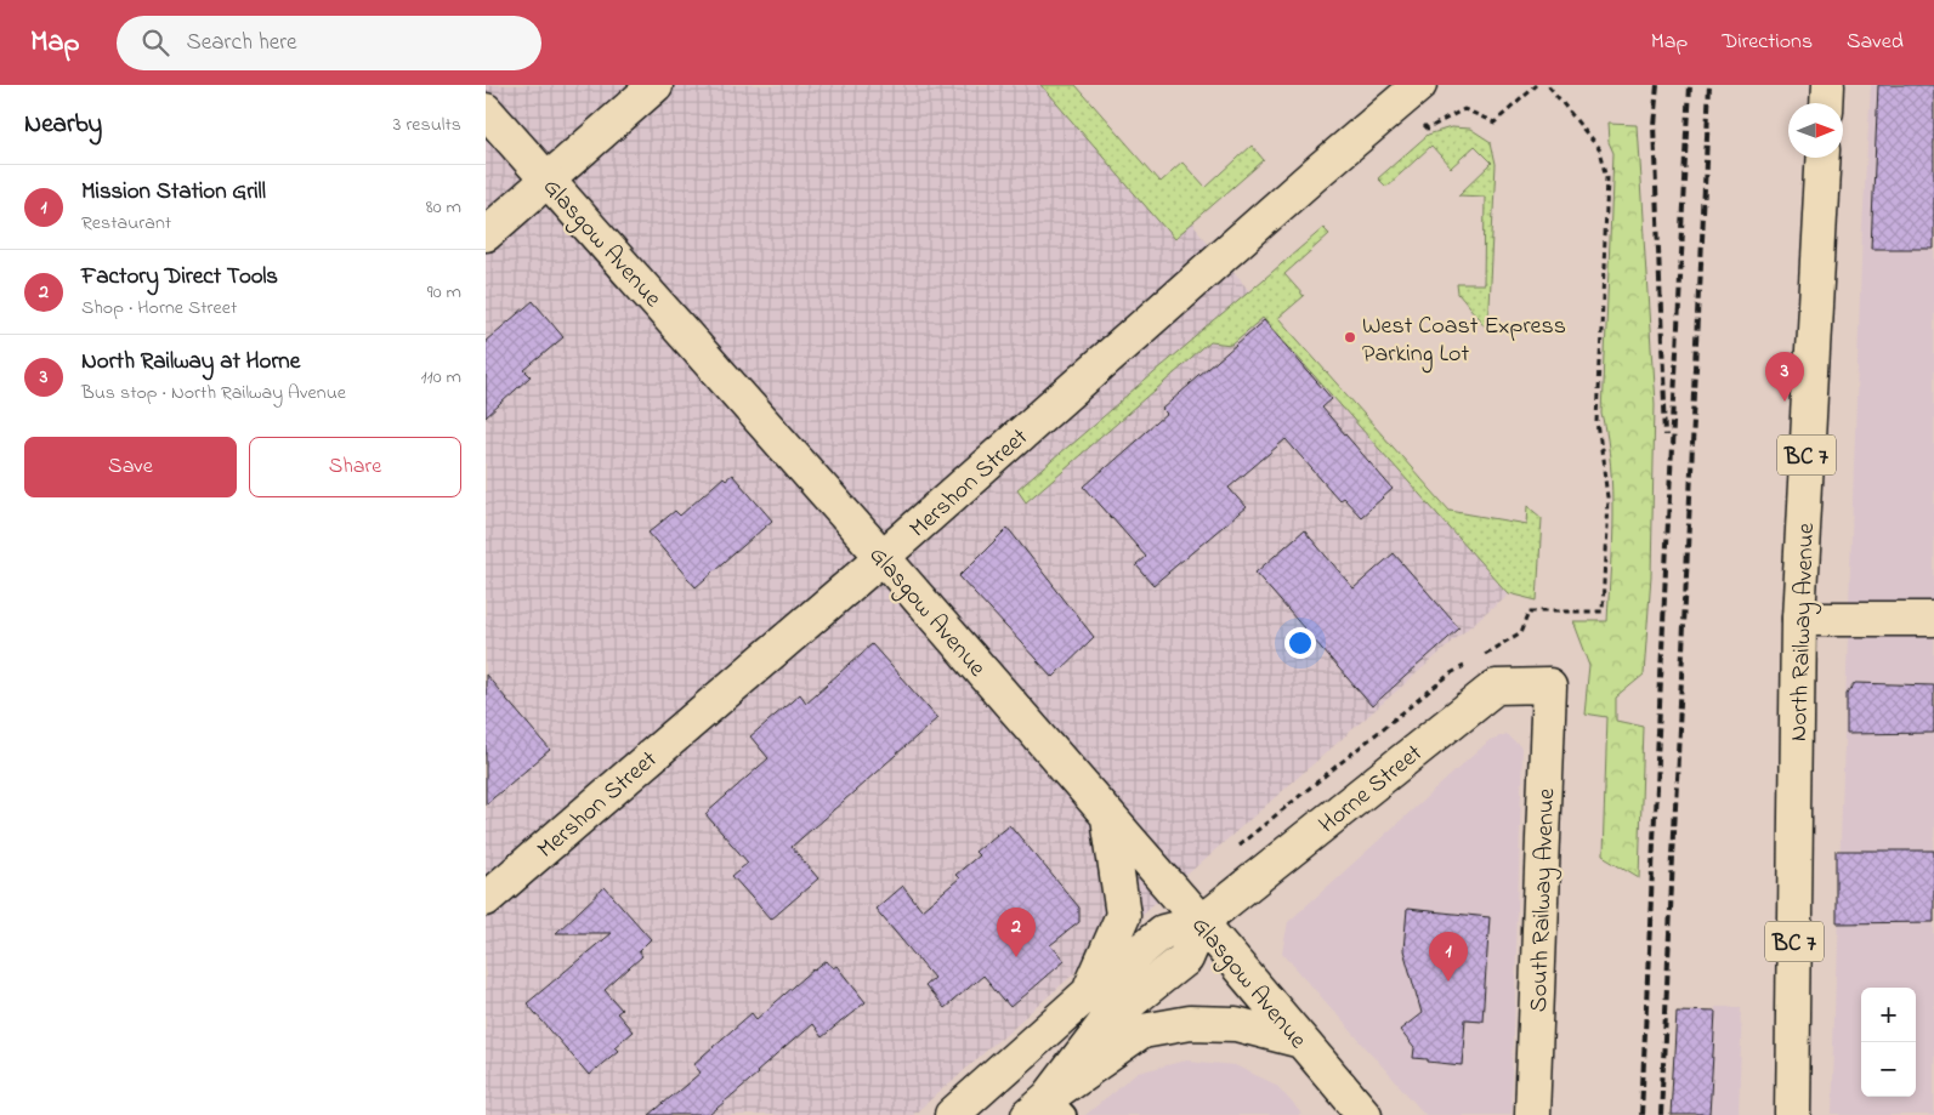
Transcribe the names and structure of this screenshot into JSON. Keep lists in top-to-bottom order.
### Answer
{
  "streets": {
    "street": [
      "Glasgow Avenue",
      "BC 7",
      "Mershon Street",
      "North Railway Avenue",
      "Horne Street",
      "South Railway Avenue"
    ]
  },
  "crossings": [
    ["Glasgow Avenue", "Mershon Street"],
    ["Glasgow Avenue", "Horne Street"],
    ["Horne Street", "South Railway Avenue"]
  ],
  "places": ["West Coast Express Parking Lot"],
  "north": "right",
  "page": {
    "header": "Map",
    "search": "Search here",
    "nav": ["Map", "Directions", "Saved"],
    "heading": ["Nearby", "3 results"],
    "list": [
      {
        "mark": "1",
        "name": "Mission Station Grill",
        "note": "Restaurant",
        "value": "80 m"
      },
      {
        "mark": "2",
        "name": "Factory Direct Tools",
        "note": "Shop · Horne Street",
        "value": "90 m"
      },
      {
        "mark": "3",
        "name": "North Railway at Horne",
        "note": "Bus stop · North Railway Avenue",
        "value": "110 m"
      }
    ],
    "pins": ["3", "2", "1"],
    "buttons": ["Save", "Share"],
    "map_buttons": ["+", "−"]
  }
}
